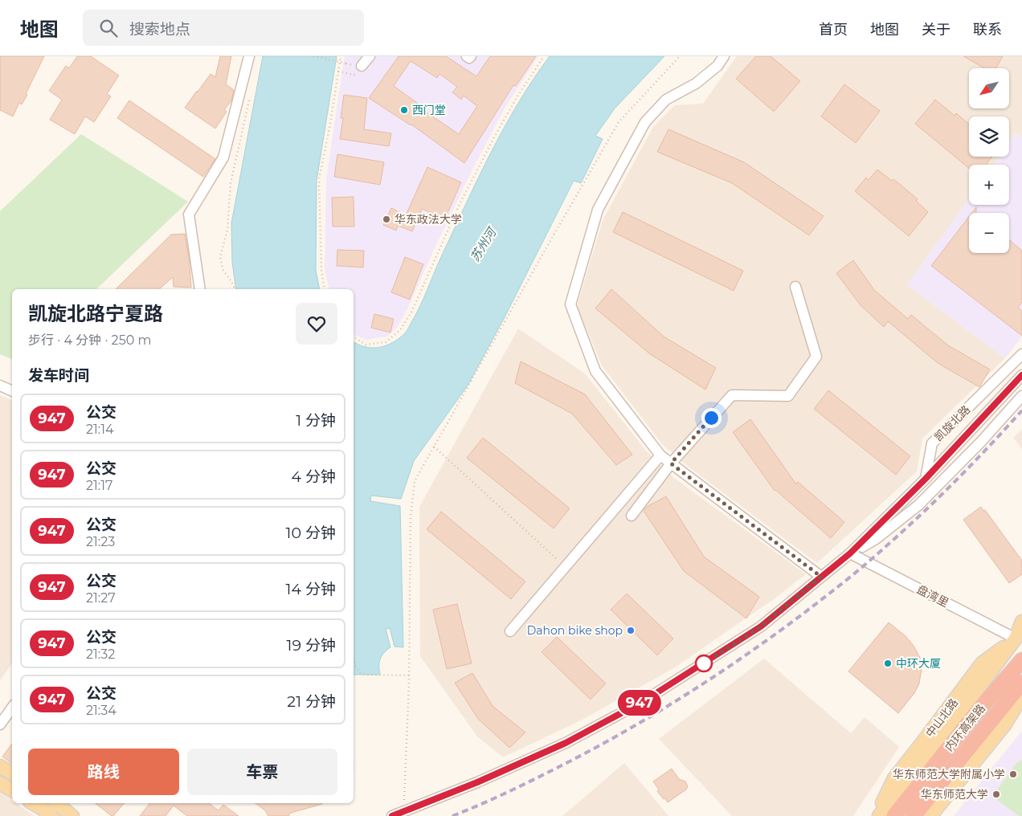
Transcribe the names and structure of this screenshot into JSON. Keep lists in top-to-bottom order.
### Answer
{
  "streets": {
    "highway": ["内环高架路"],
    "main road": ["中山北路"],
    "street": ["凯旋北路", "盘湾里"]
  },
  "crossings": [
    ["盘湾里", "中山北路"]
  ],
  "water": ["苏州河"],
  "places": [
    "西门堂",
    "华东政法大学",
    "Dahon bike shop",
    "中环大厦",
    "华东师范大学附属小学",
    "华东师范大学"
  ],
  "lines": ["bus line 947"],
  "north": "bottom left",
  "page": {
    "header": "地图",
    "search": "搜索地点",
    "nav": [
      "首页",
      "地图",
      "关于",
      "联系"
    ],
    "on_map": "947",
    "map_buttons": ["+", "−"],
    "heading": [
      ["凯旋北路宁夏路", "步行 · 4 分钟 · 250 m"],
      "发车时间"
    ],
    "list": [
      {
        "mark": "947",
        "name": "公交",
        "note": "21:14",
        "value": "1 分钟"
      },
      {
        "mark": "947",
        "name": "公交",
        "note": "21:17",
        "value": "4 分钟"
      },
      {
        "mark": "947",
        "name": "公交",
        "note": "21:23",
        "value": "10 分钟"
      },
      {
        "mark": "947",
        "name": "公交",
        "note": "21:27",
        "value": "14 分钟"
      },
      {
        "mark": "947",
        "name": "公交",
        "note": "21:32",
        "value": "19 分钟"
      },
      {
        "mark": "947",
        "name": "公交",
        "note": "21:34",
        "value": "21 分钟"
      }
    ],
    "buttons": ["路线", "车票"]
  }
}
